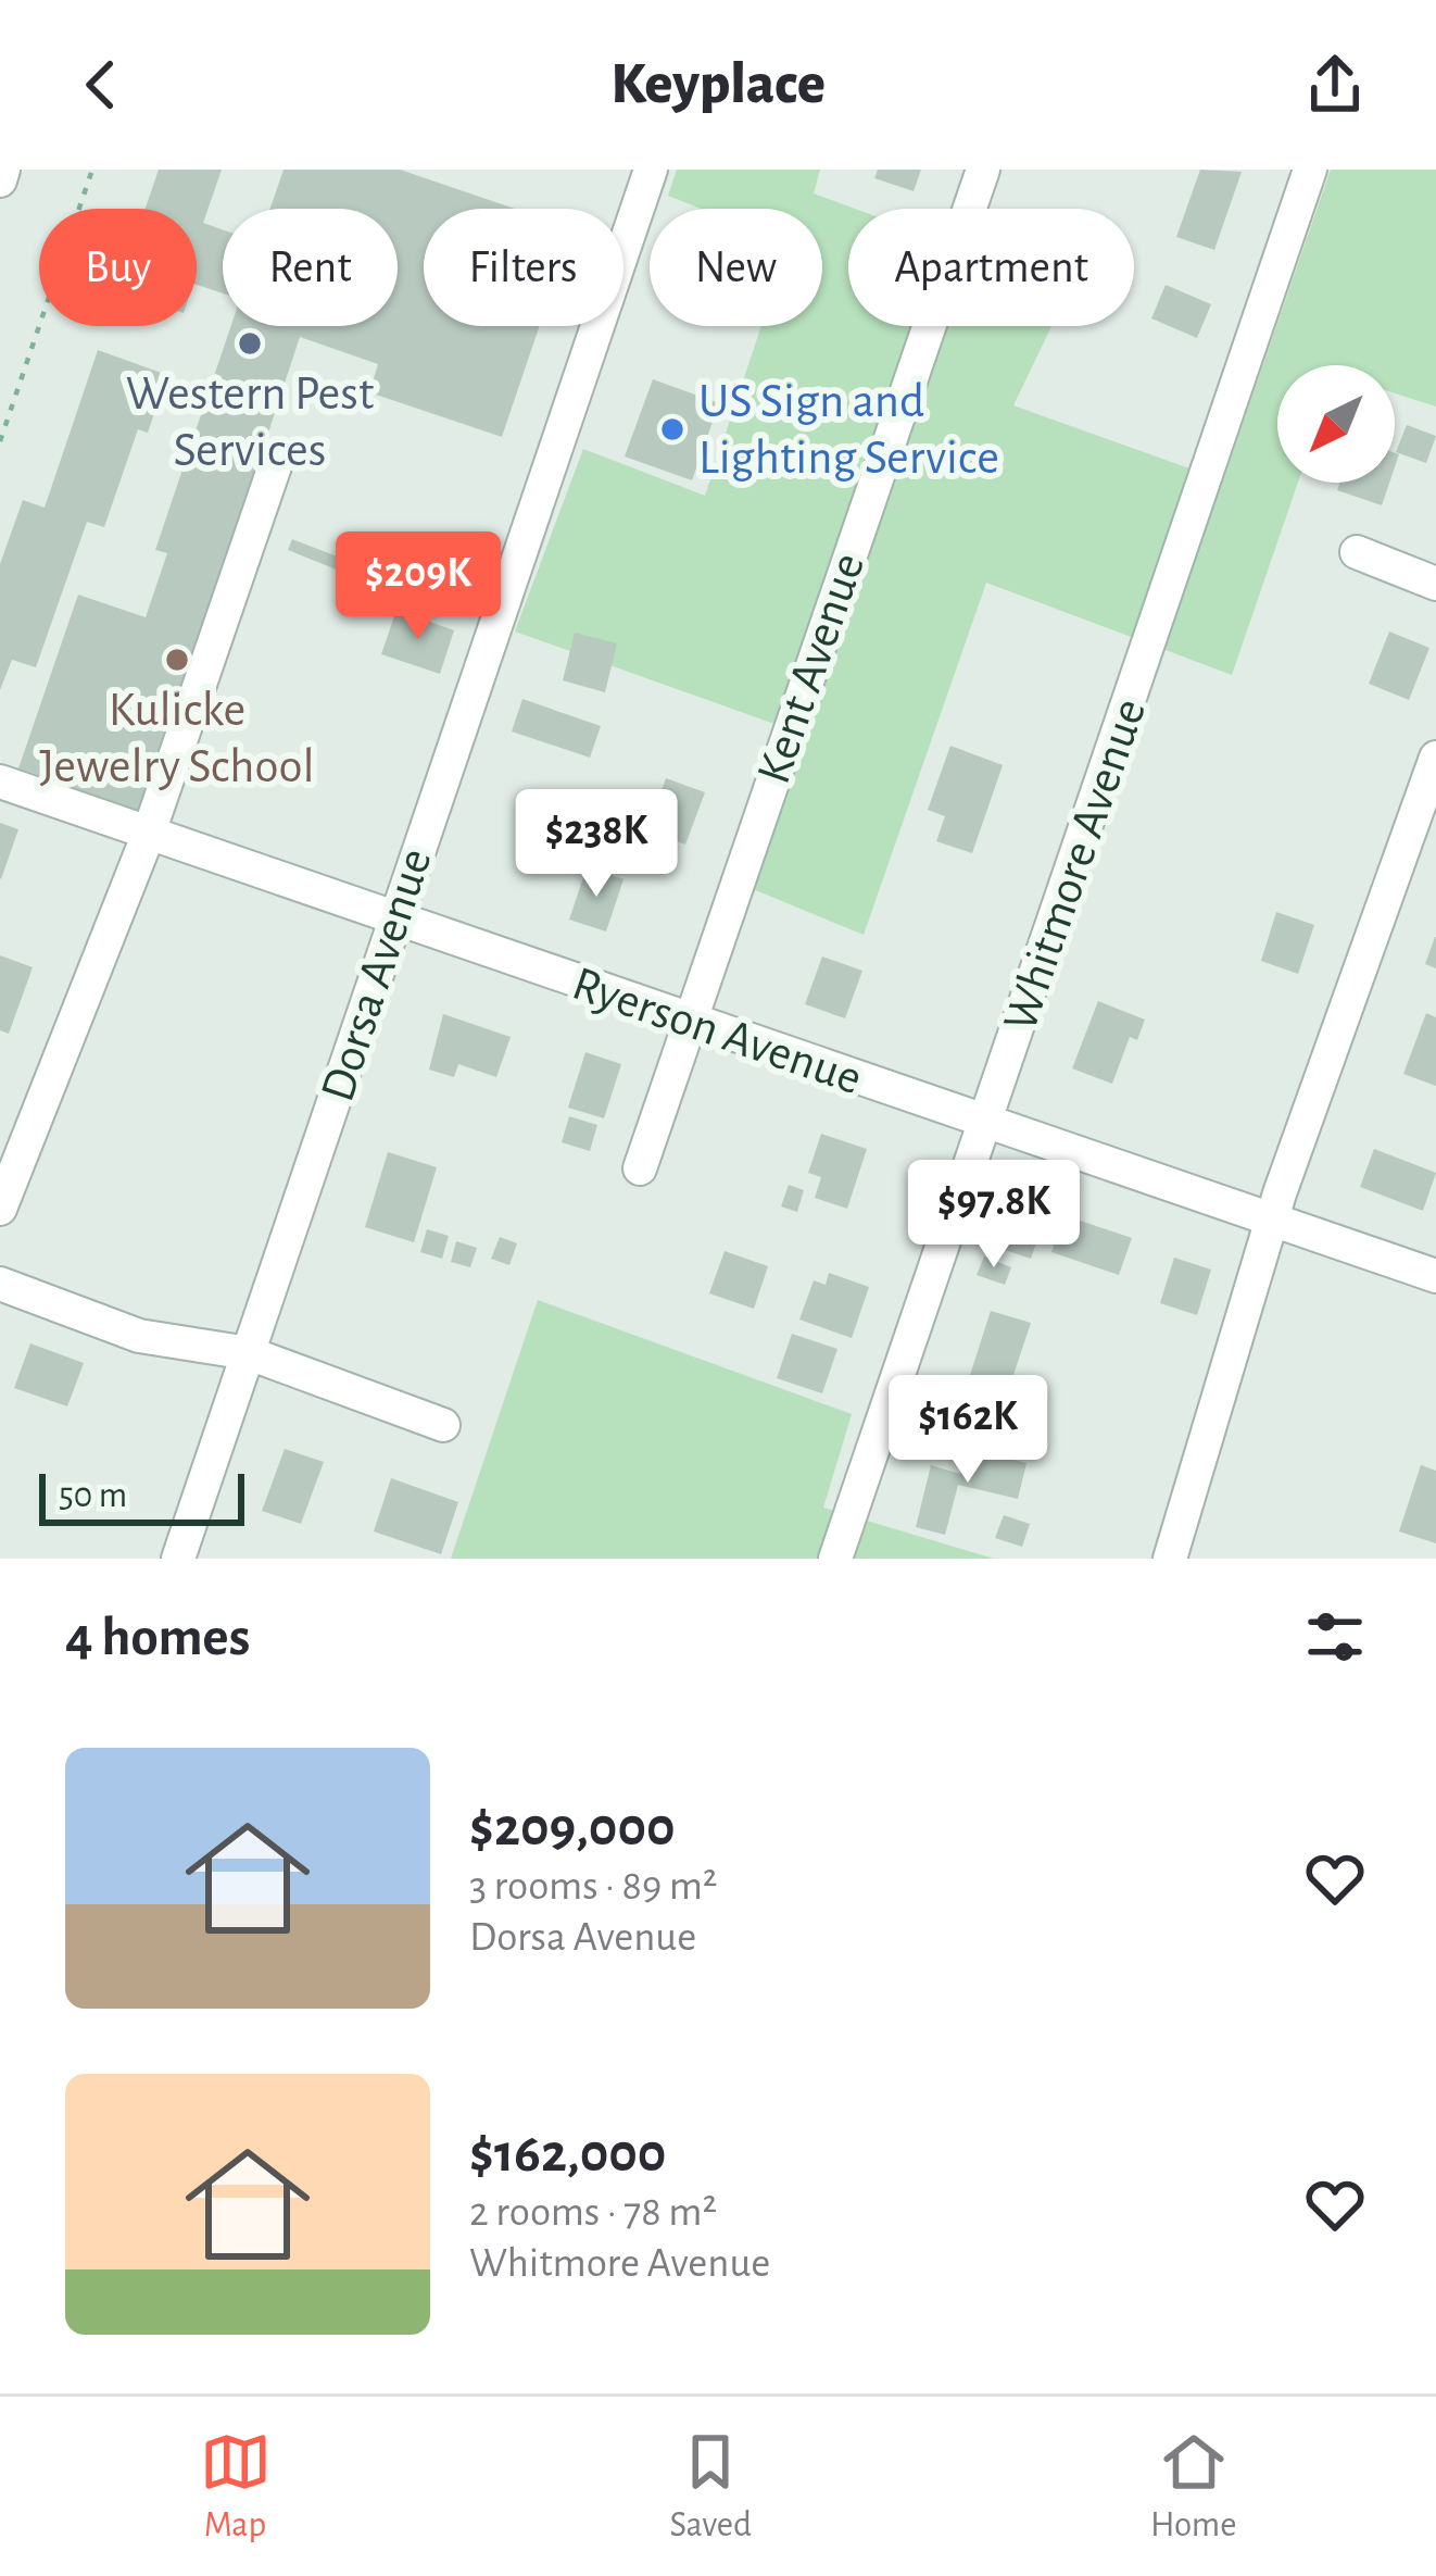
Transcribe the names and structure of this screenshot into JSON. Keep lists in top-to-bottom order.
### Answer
{
  "streets": {
    "street": [
      "Kent Avenue",
      "Whitmore Avenue",
      "Dorsa Avenue",
      "Ryerson Avenue"
    ]
  },
  "crossings": [
    ["Kent Avenue", "Ryerson Avenue"],
    ["Whitmore Avenue", "Ryerson Avenue"],
    ["Dorsa Avenue", "Ryerson Avenue"]
  ],
  "places": ["Western Pest Services", "US Sign and Lighting Service", "Kulicke Jewelry School"],
  "scale_bar": "50 m",
  "north": "bottom left",
  "page": {
    "header": "Keyplace",
    "chip": [
      "Buy",
      "Rent",
      "Filters",
      "New",
      "Apartment"
    ],
    "price": [
      "$209K",
      "$238K",
      "$97.8K",
      "$162K"
    ],
    "scale": "50 m",
    "heading": "4 homes",
    "list": [
      {
        "name": "$209,000",
        "note": "3 rooms · 89 m² · Dorsa Avenue"
      },
      {
        "name": "$162,000",
        "note": "2 rooms · 78 m² · Whitmore Avenue"
      }
    ],
    "tabs": ["Map", "Saved", "Home"]
  }
}
